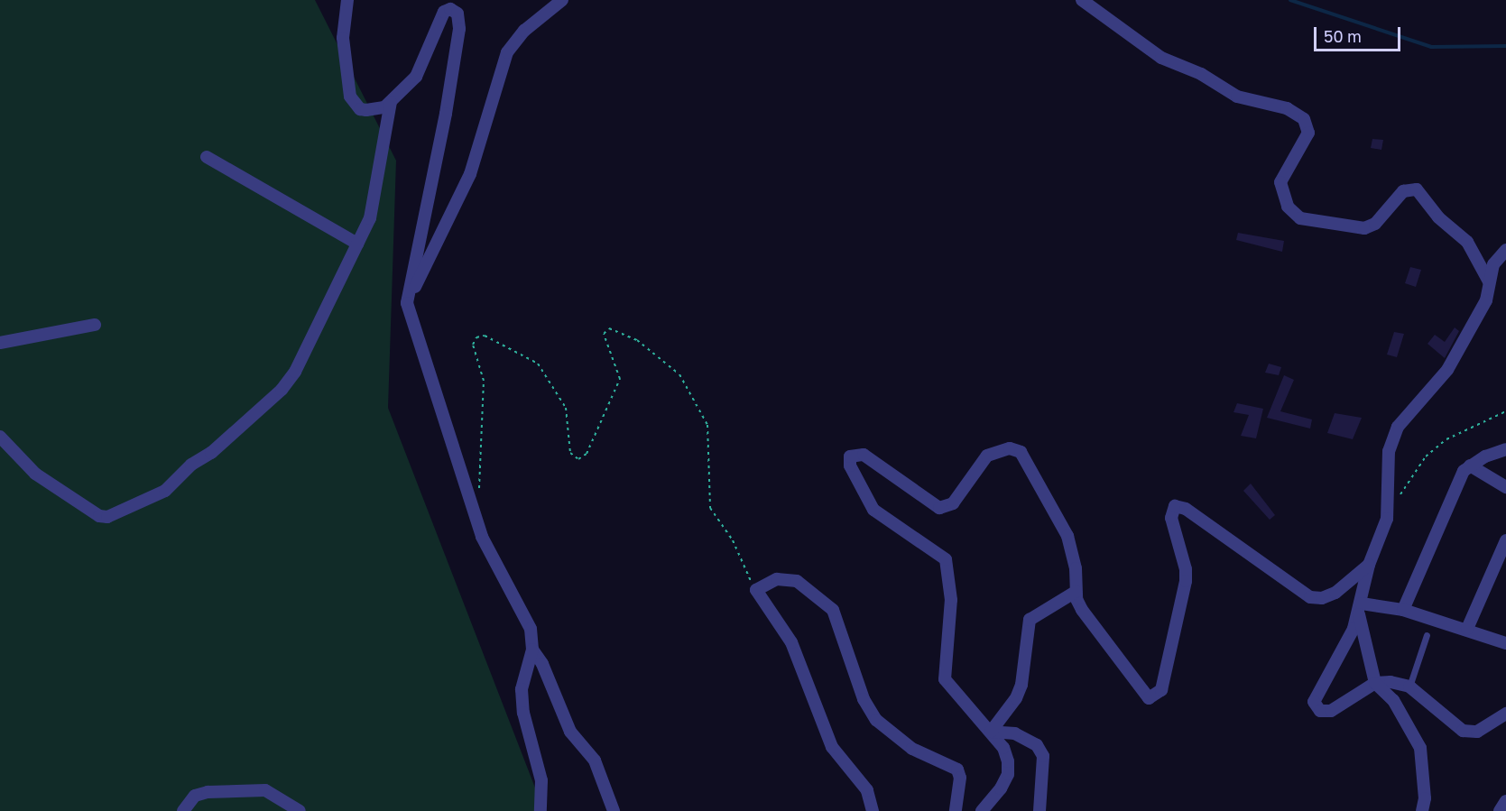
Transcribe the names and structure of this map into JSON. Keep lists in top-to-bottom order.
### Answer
{
  "scale_bar": "50 m"
}
